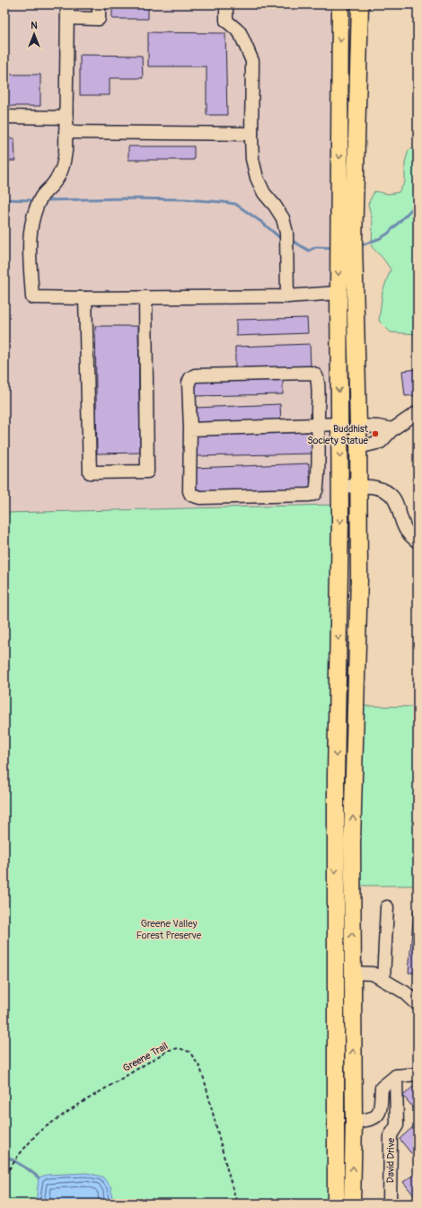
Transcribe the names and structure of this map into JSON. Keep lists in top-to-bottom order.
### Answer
{
  "streets": {
    "street": ["David Drive"],
    "path": ["Greene Trail"]
  },
  "parks": ["Greene Valley Forest Preserve"],
  "places": ["Buddhist Society Statue"],
  "north": "top"
}
